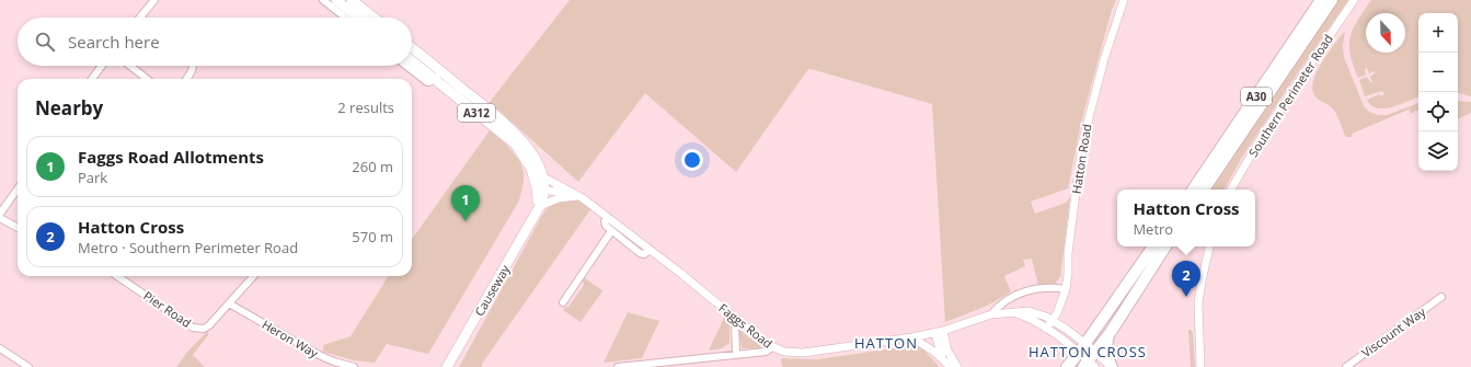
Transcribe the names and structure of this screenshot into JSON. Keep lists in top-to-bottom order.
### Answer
{
  "streets": {
    "highway": ["A30"],
    "main road": ["A312", "Causeway"],
    "street": [
      "Southern Perimeter Road",
      "Hatton Road",
      "Pier Road",
      "Faggs Road",
      "Viscount Way",
      "Heron Way"
    ]
  },
  "crossings": [
    ["A312", "Causeway"],
    ["A312", "Faggs Road"],
    ["Hatton Road", "Faggs Road"],
    ["Causeway", "Faggs Road"],
    ["Pier Road", "Heron Way"]
  ],
  "districts": ["HATTON", "HATTON CROSS"],
  "north": "bottom",
  "page": {
    "map_buttons": ["+", "−"],
    "search": "Search here",
    "heading": ["Nearby", "2 results"],
    "list": [
      {
        "mark": "1",
        "name": "Faggs Road Allotments",
        "note": "Park",
        "value": "260 m"
      },
      {
        "mark": "2",
        "name": "Hatton Cross",
        "note": "Metro · Southern Perimeter Road",
        "value": "570 m"
      }
    ],
    "pins": ["1", "2"],
    "popup": ["Hatton Cross", "Metro"]
  }
}
